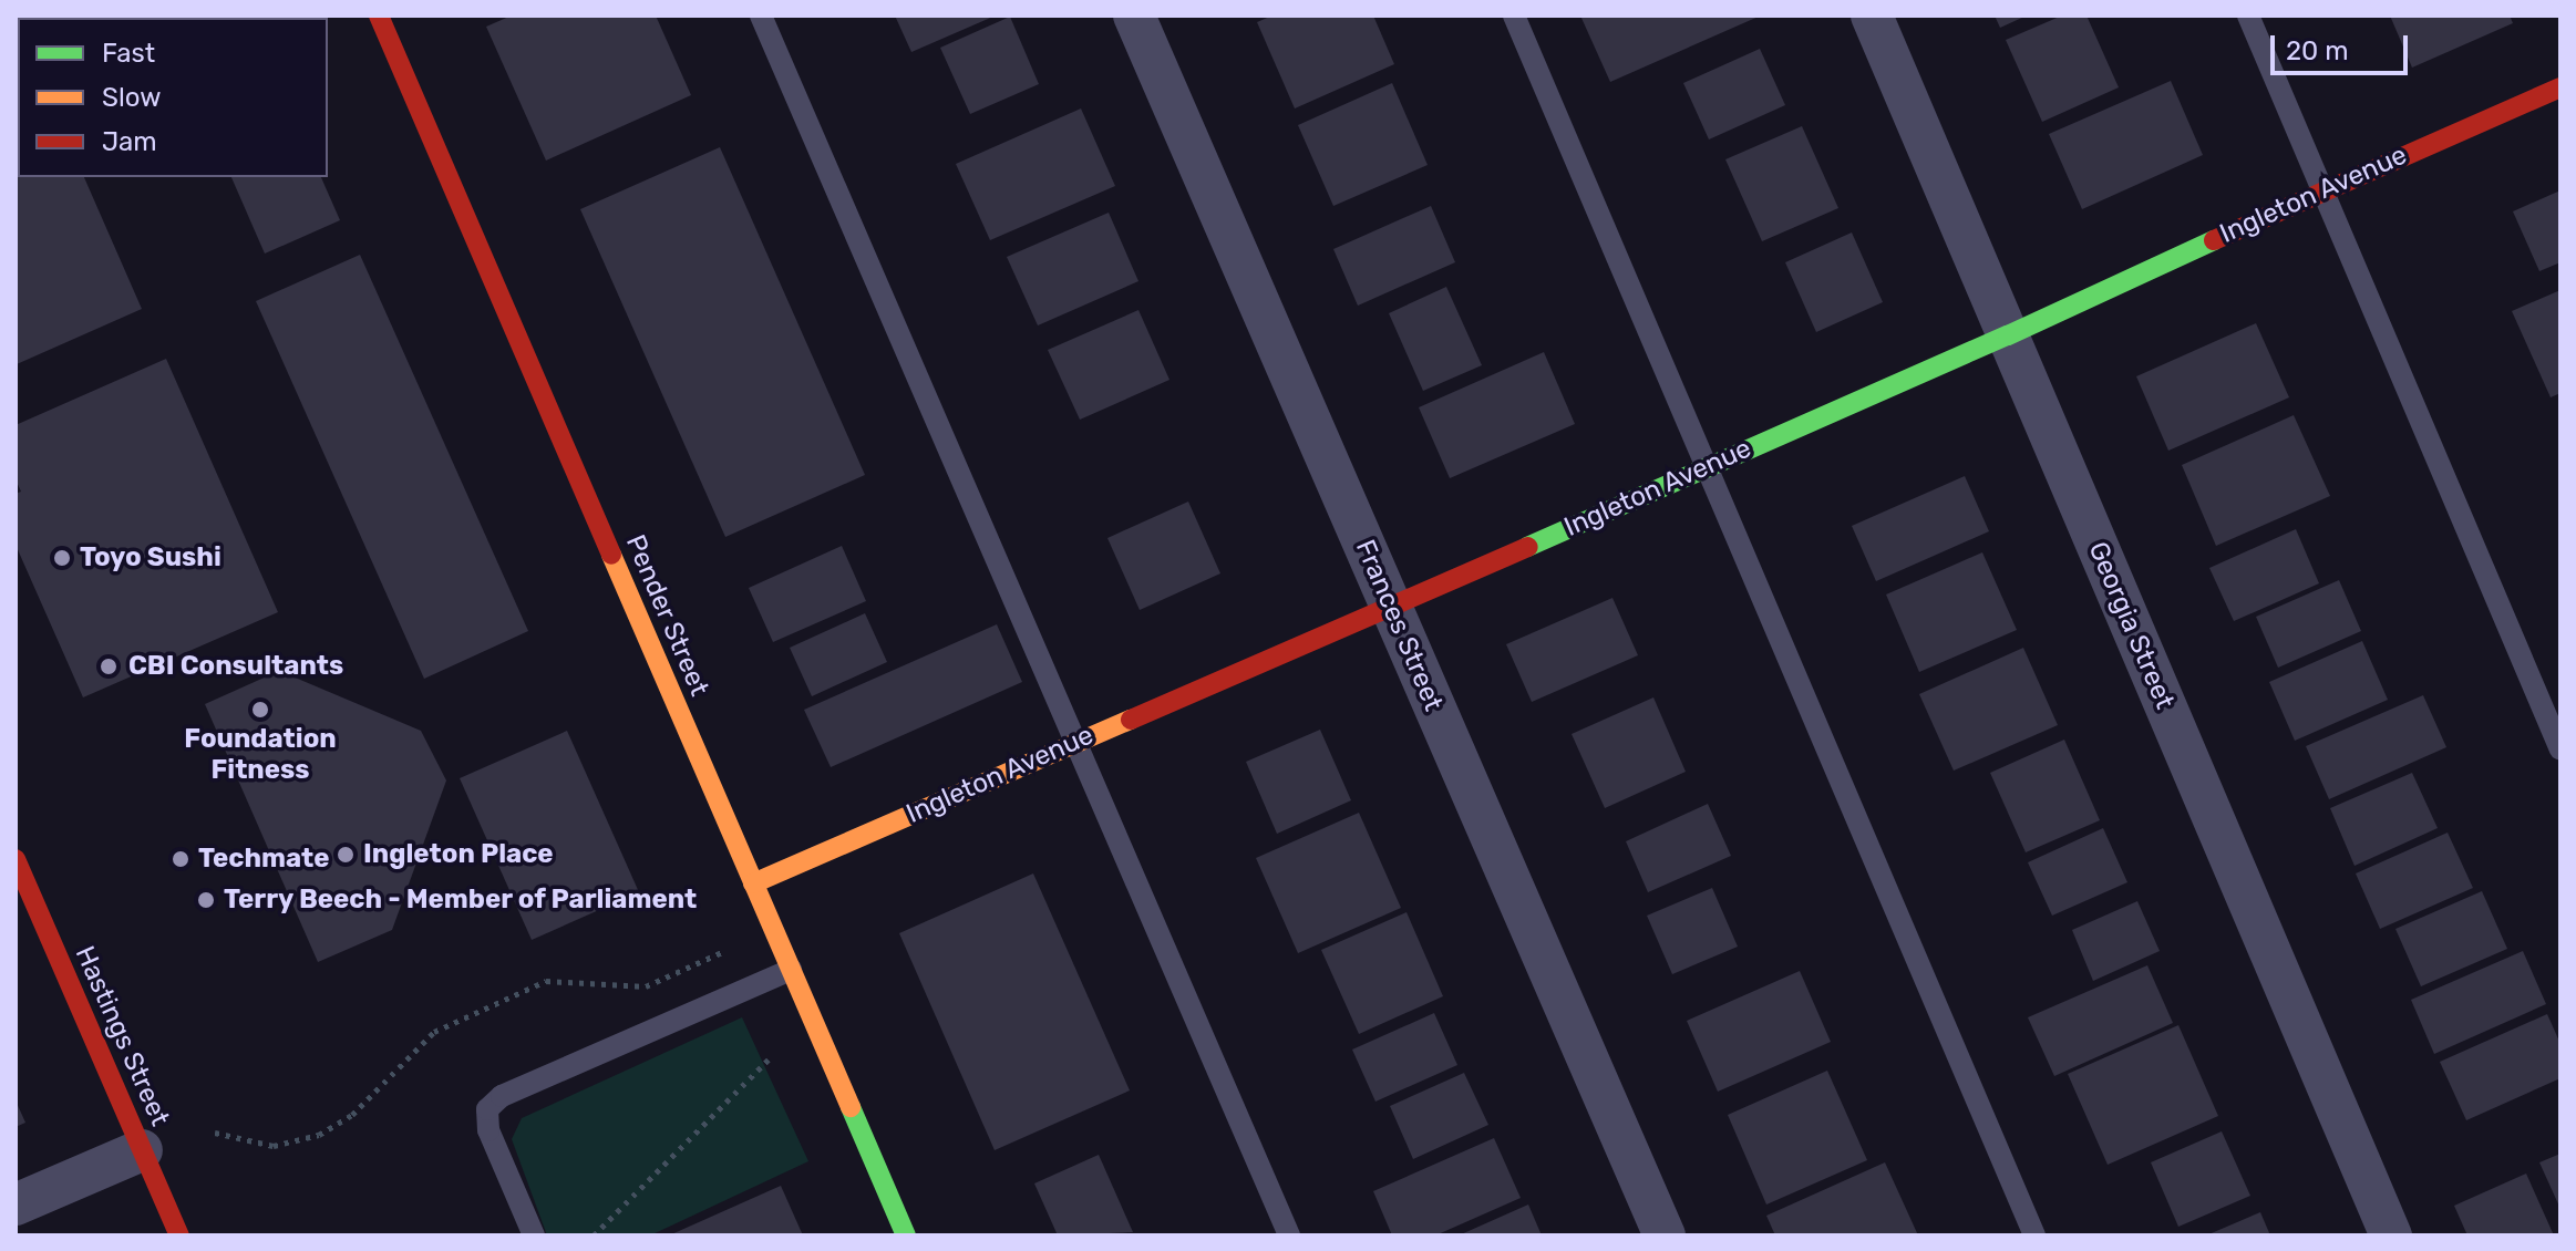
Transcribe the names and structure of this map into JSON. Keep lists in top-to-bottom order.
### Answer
{
  "streets": {
    "street": [
      "Ingleton Avenue",
      "Pender Street",
      "Frances Street",
      "Georgia Street",
      "Hastings Street"
    ]
  },
  "crossings": [
    ["Ingleton Avenue", "Pender Street"],
    ["Ingleton Avenue", "Frances Street"],
    ["Ingleton Avenue", "Georgia Street"]
  ],
  "places": [
    "Toyo Sushi",
    "CBI Consultants",
    "Foundation Fitness",
    "Ingleton Place",
    "Techmate",
    "Terry Beech - Member of Parliament"
  ],
  "legend": ["Fast", "Slow", "Jam"],
  "scale_bar": "20 m"
}
